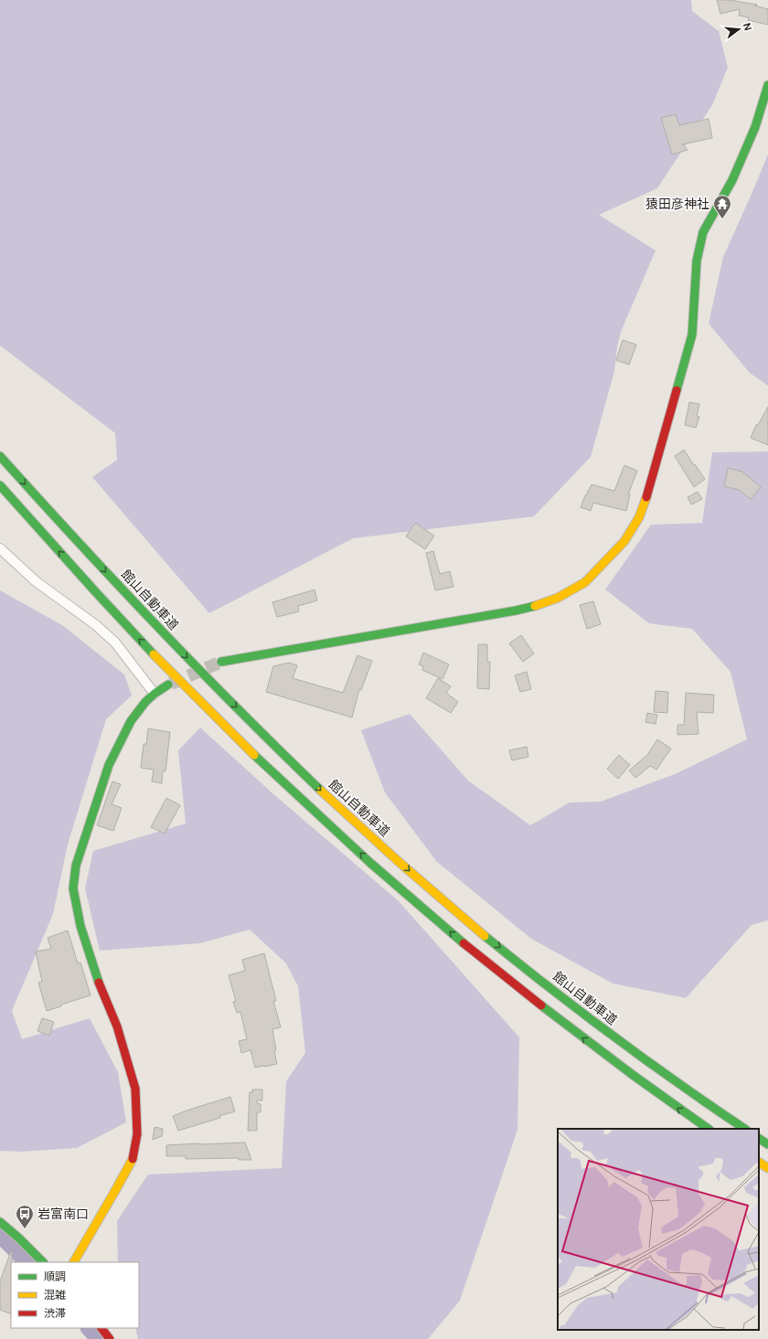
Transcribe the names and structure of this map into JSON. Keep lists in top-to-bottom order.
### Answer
{
  "streets": {
    "main road": ["館山自動車道"]
  },
  "places": {
    "temple": ["猿田彦神社"],
    "bus stop": ["岩富南口"]
  },
  "legend": ["順調", "混雑", "渋滞"],
  "north": "right"
}
